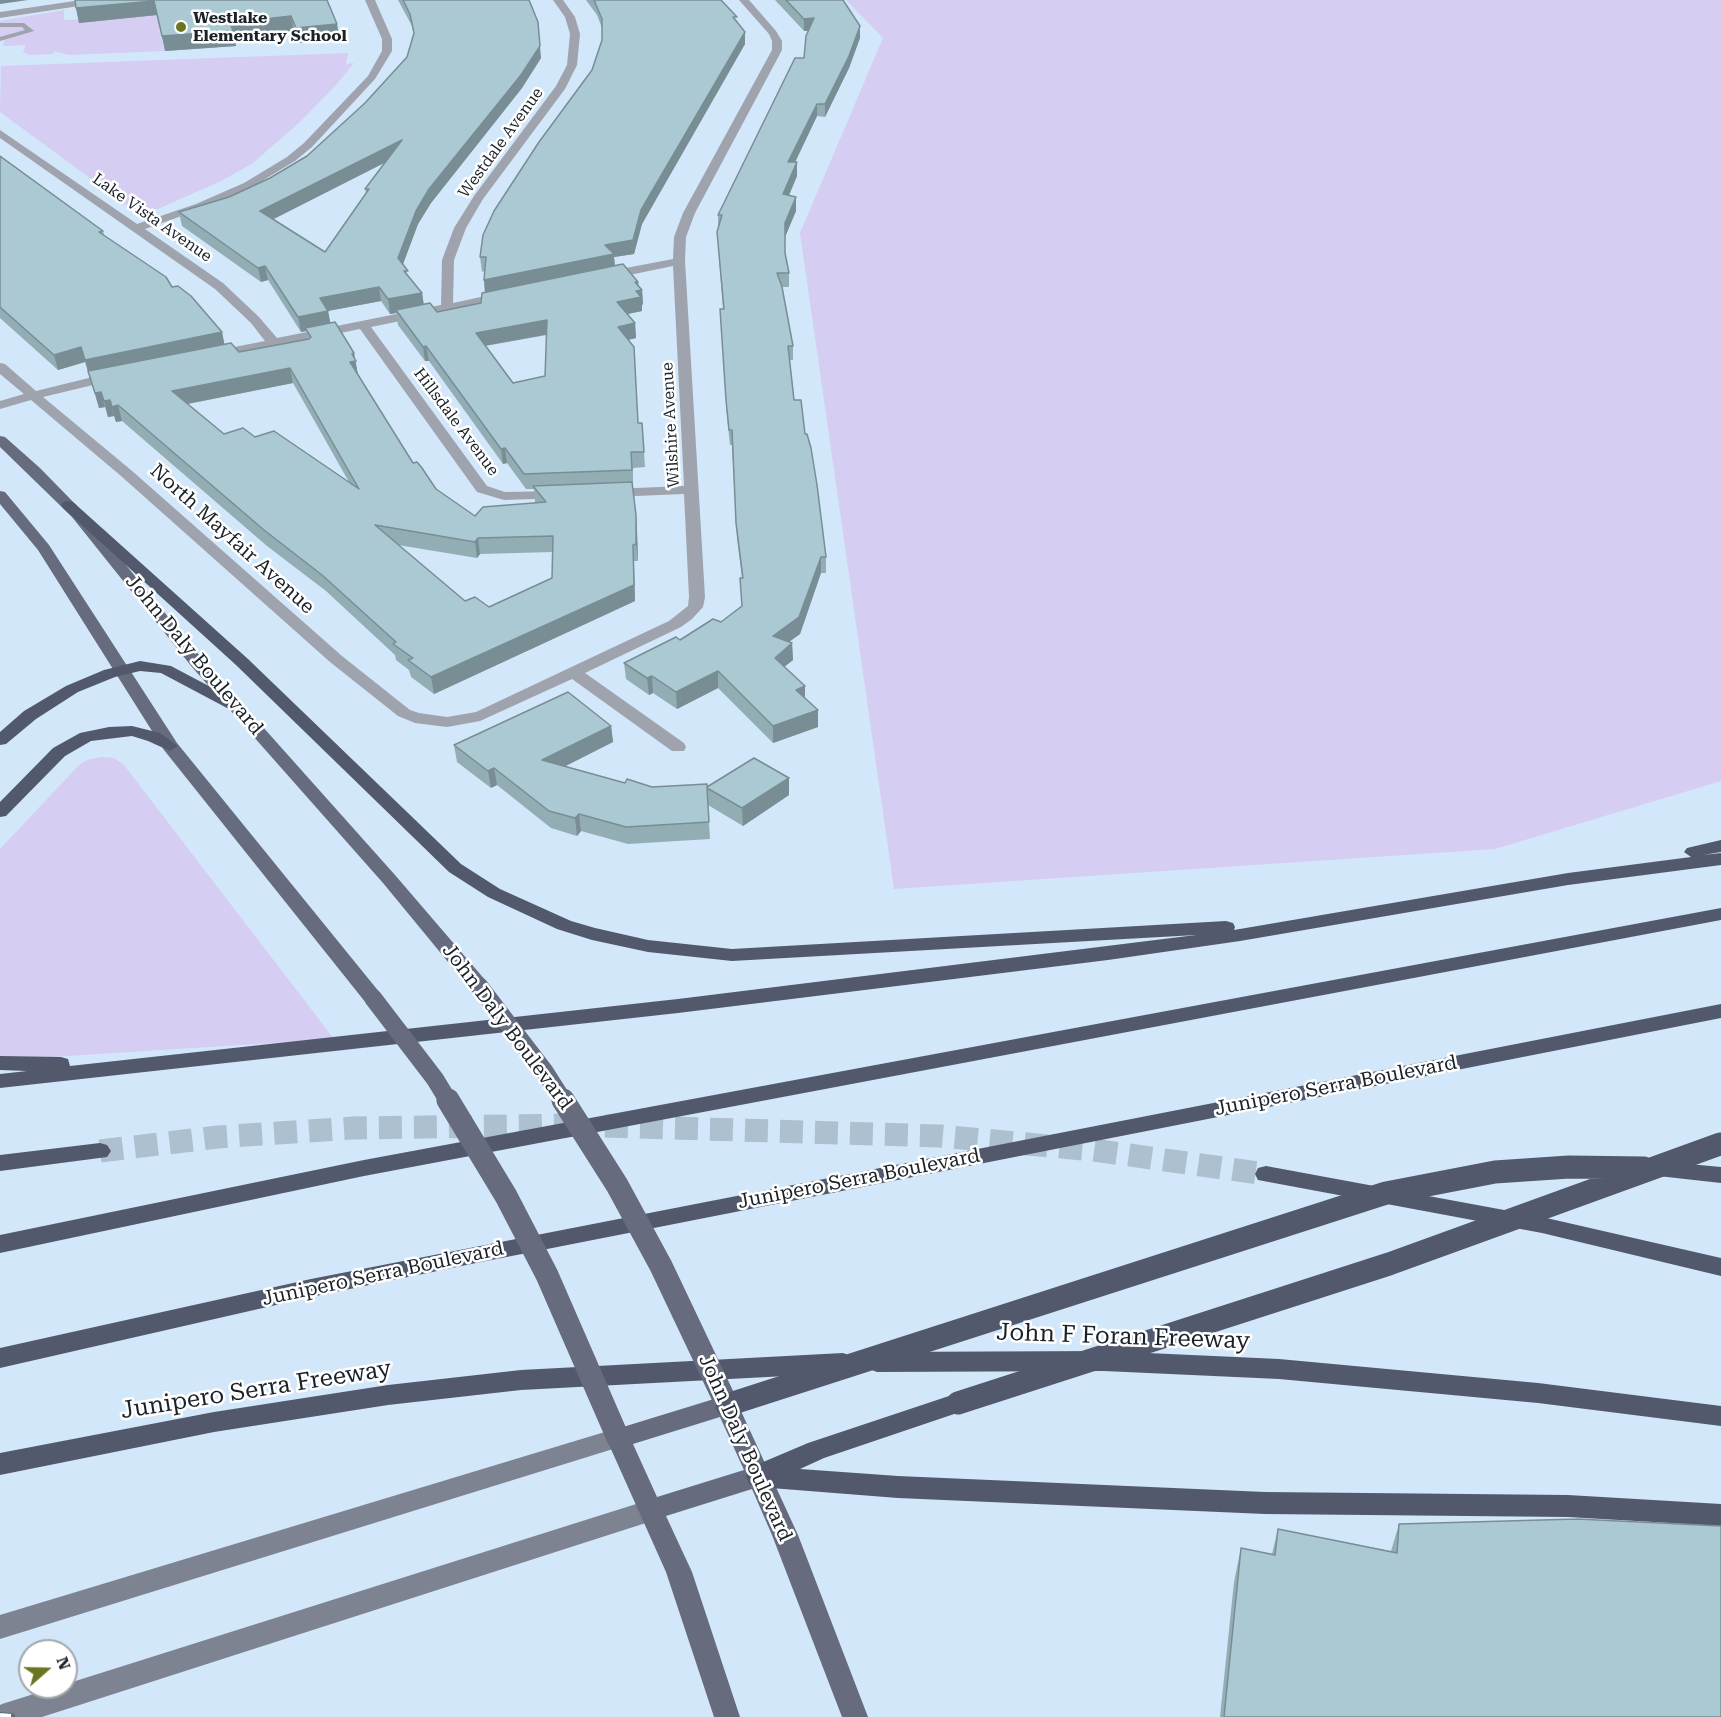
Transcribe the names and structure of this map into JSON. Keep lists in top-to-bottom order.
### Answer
{
  "streets": {
    "highway": ["Junipero Serra Boulevard", "John F Foran Freeway", "Junipero Serra Freeway"],
    "main road": ["John Daly Boulevard"],
    "street": [
      "Westdale Avenue",
      "Lake Vista Avenue",
      "Hillsdale Avenue",
      "Wilshire Avenue",
      "North Mayfair Avenue"
    ]
  },
  "crossings": [
    ["Wilshire Avenue", "North Mayfair Avenue"],
    ["John F Foran Freeway", "Junipero Serra Freeway"]
  ],
  "places": ["Westlake Elementary School"],
  "north": "right"
}
